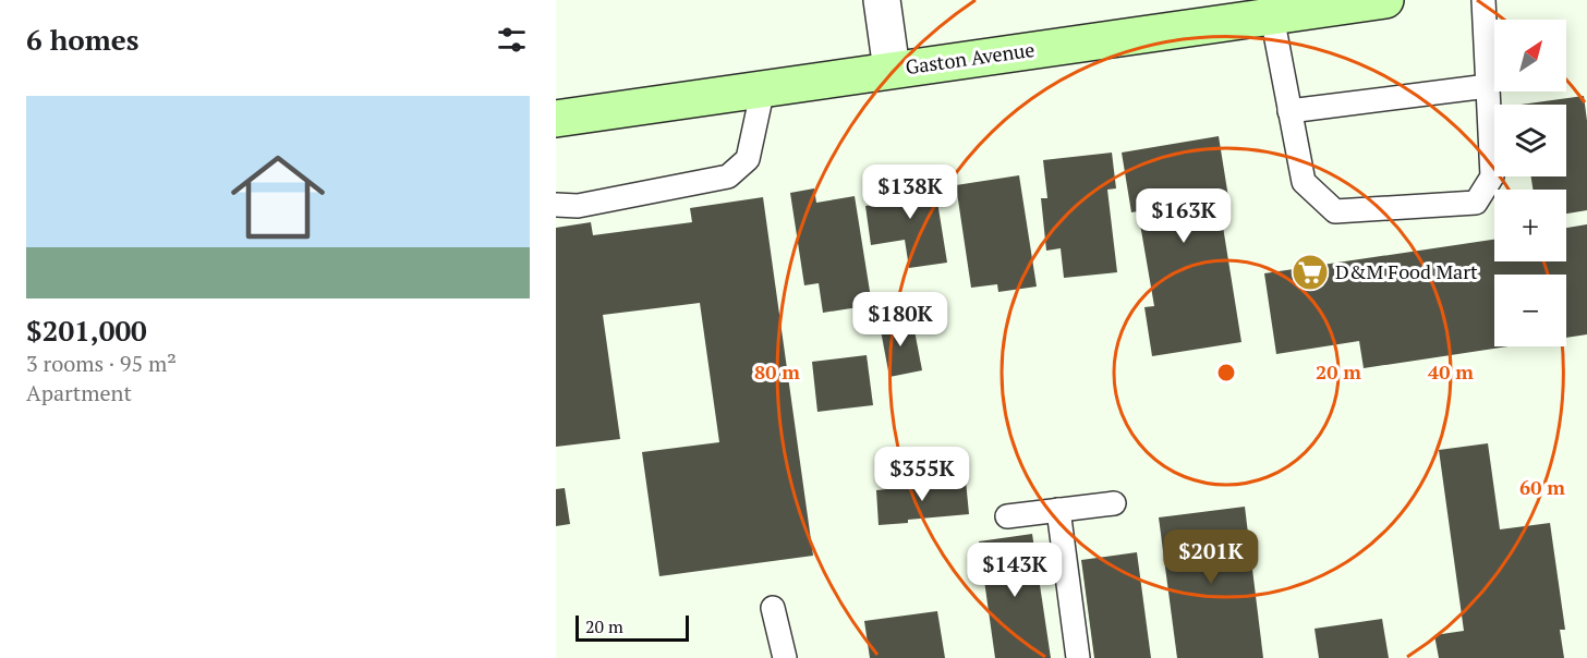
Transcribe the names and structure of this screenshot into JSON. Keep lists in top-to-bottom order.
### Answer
{
  "streets": {
    "main road": ["Gaston Avenue"]
  },
  "places": {
    "supermarket": ["D&M Food Mart"]
  },
  "scale_bar": "20 m",
  "north": "top right",
  "page": {
    "heading": "6 homes",
    "map_buttons": ["+", "−"],
    "list": [
      {
        "name": "$201,000",
        "note": "3 rooms · 95 m² · Apartment"
      }
    ],
    "price": [
      "$138K",
      "$163K",
      "$180K",
      "$355K",
      "$201K",
      "$143K"
    ],
    "scale": "20 m"
  },
  "rings": [
    "20 m",
    "40 m",
    "80 m",
    "60 m"
  ]
}
